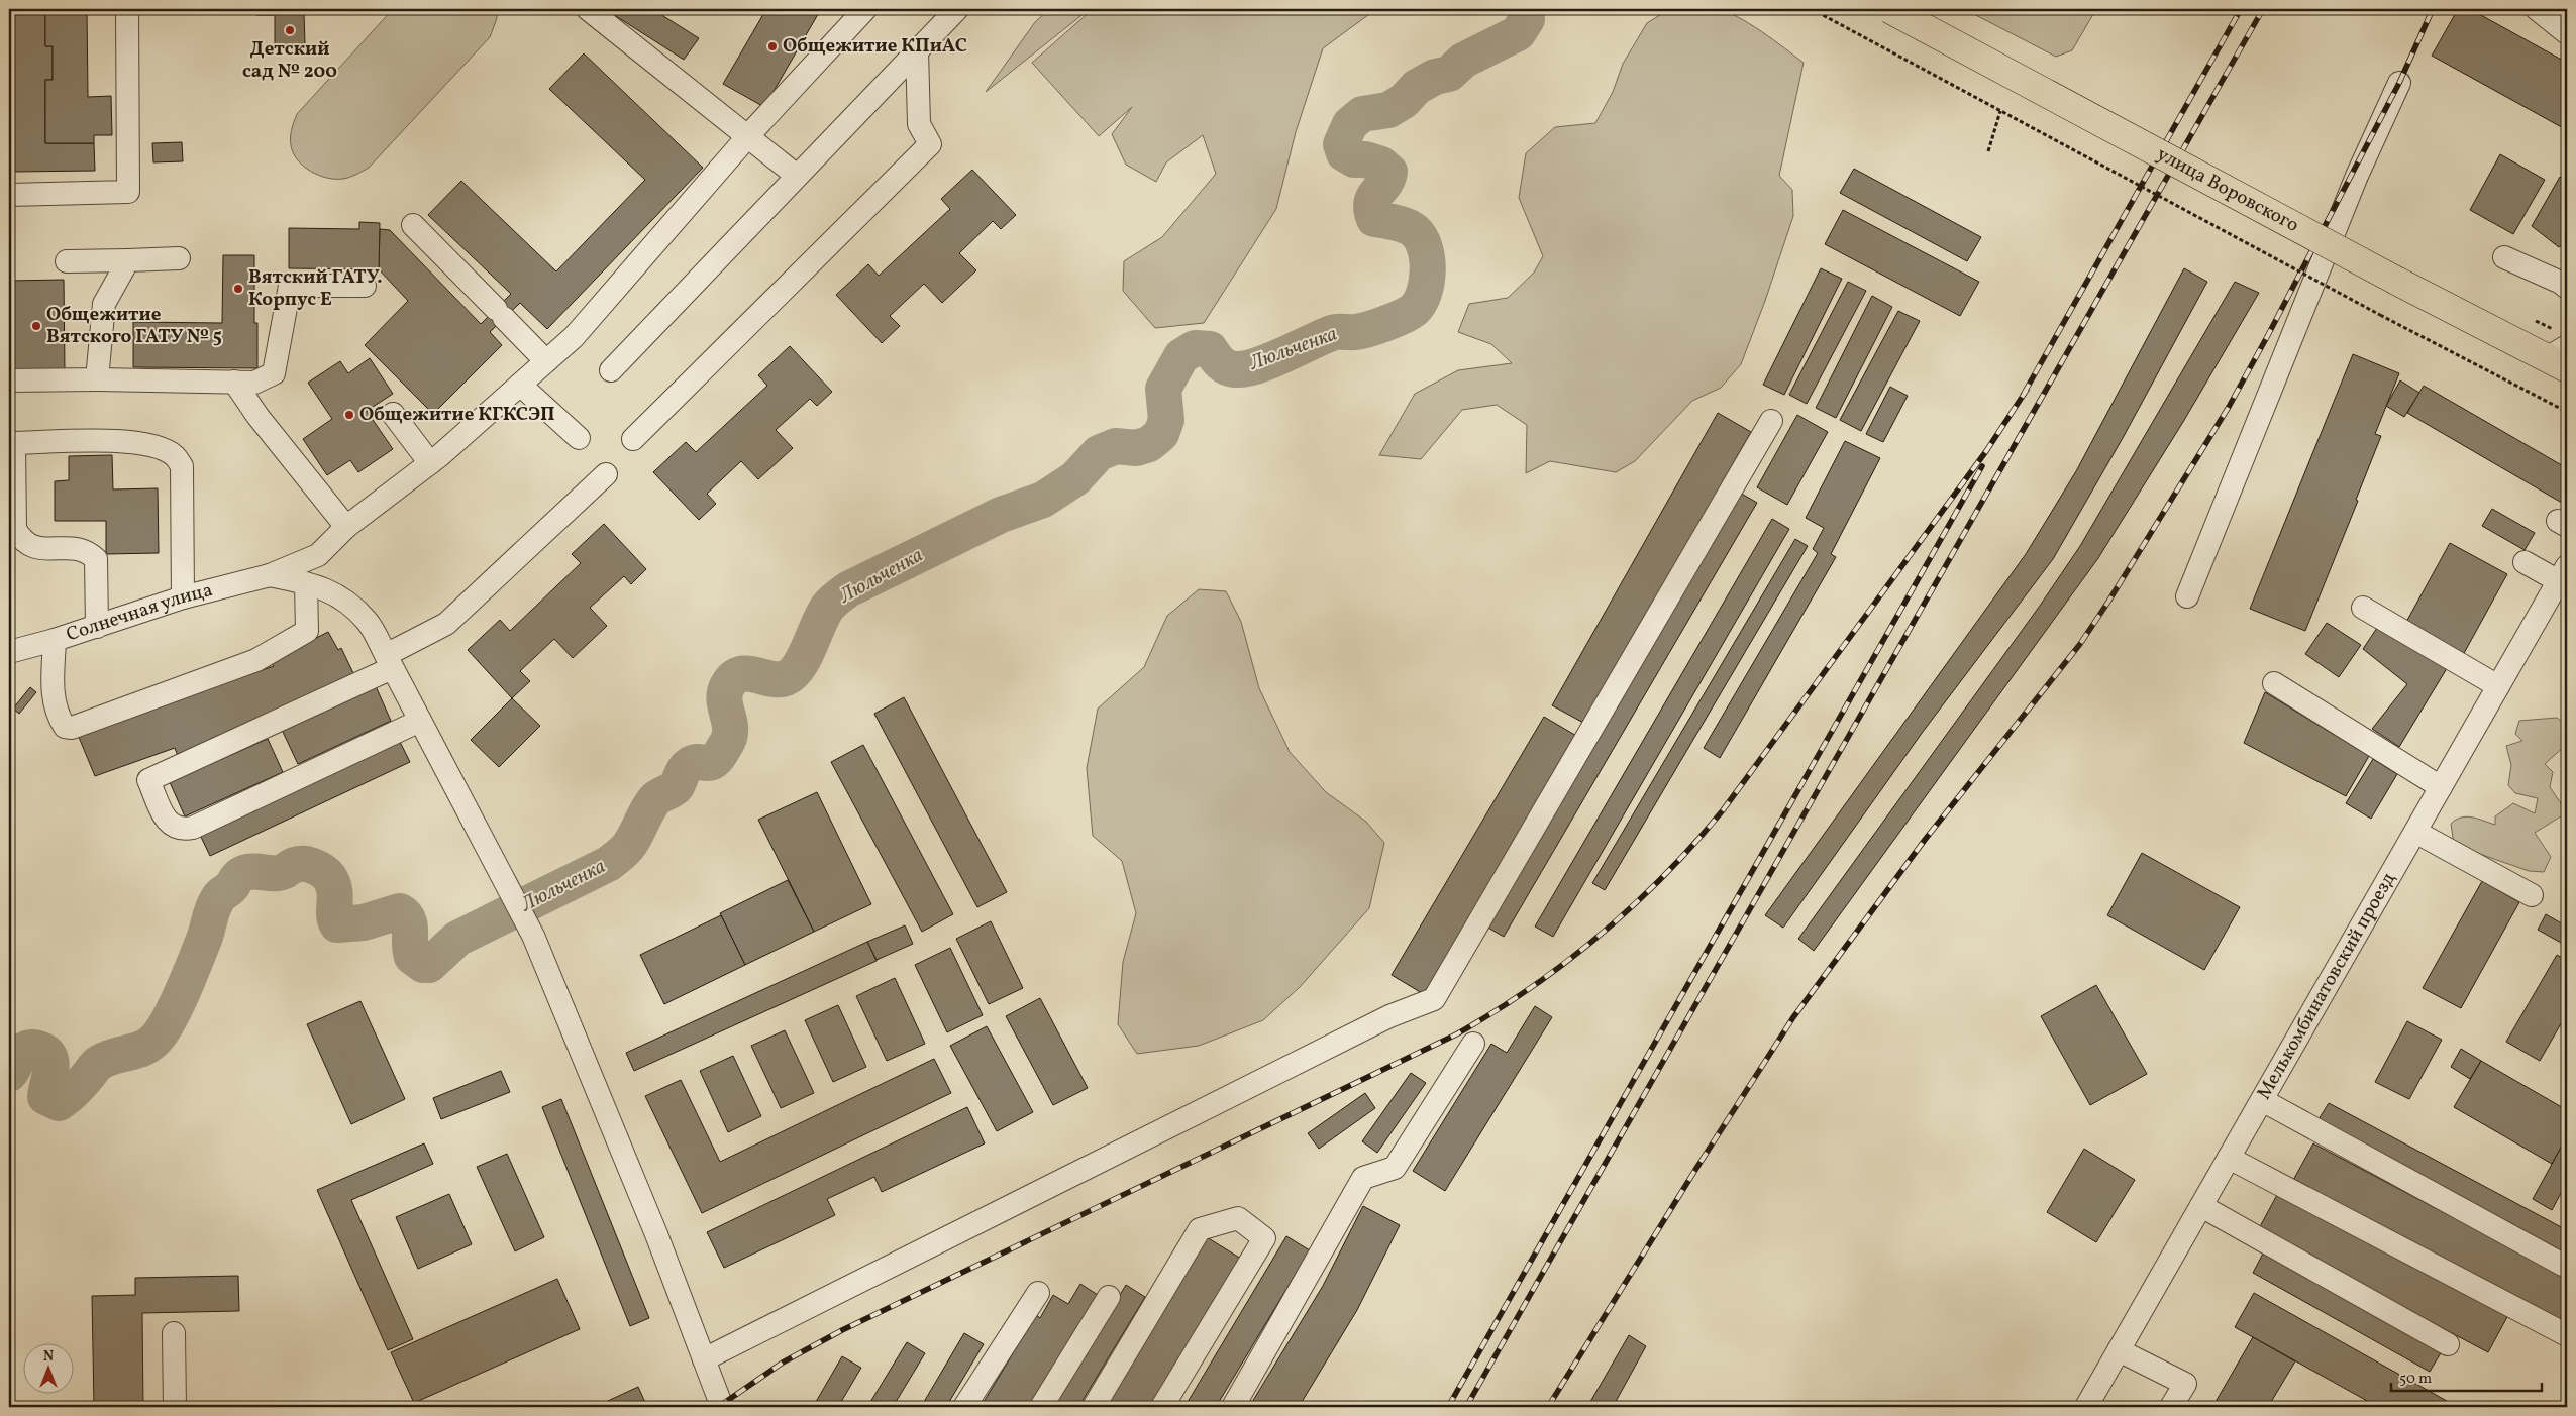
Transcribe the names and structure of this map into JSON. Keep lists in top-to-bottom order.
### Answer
{
  "streets": {
    "main road": ["улица Воровского"],
    "street": ["Солнечная улица", "Мелькомбинатовский проезд"]
  },
  "water": ["Люльченка"],
  "places": [
    "Детский сад № 200",
    "Общежитие КПиАС",
    "Вятский ГАТУ. Корпус Е",
    "Общежитие Вятского ГАТУ № 5",
    "Общежитие КГКСЭП"
  ],
  "scale_bar": "50 m",
  "north": "top"
}
